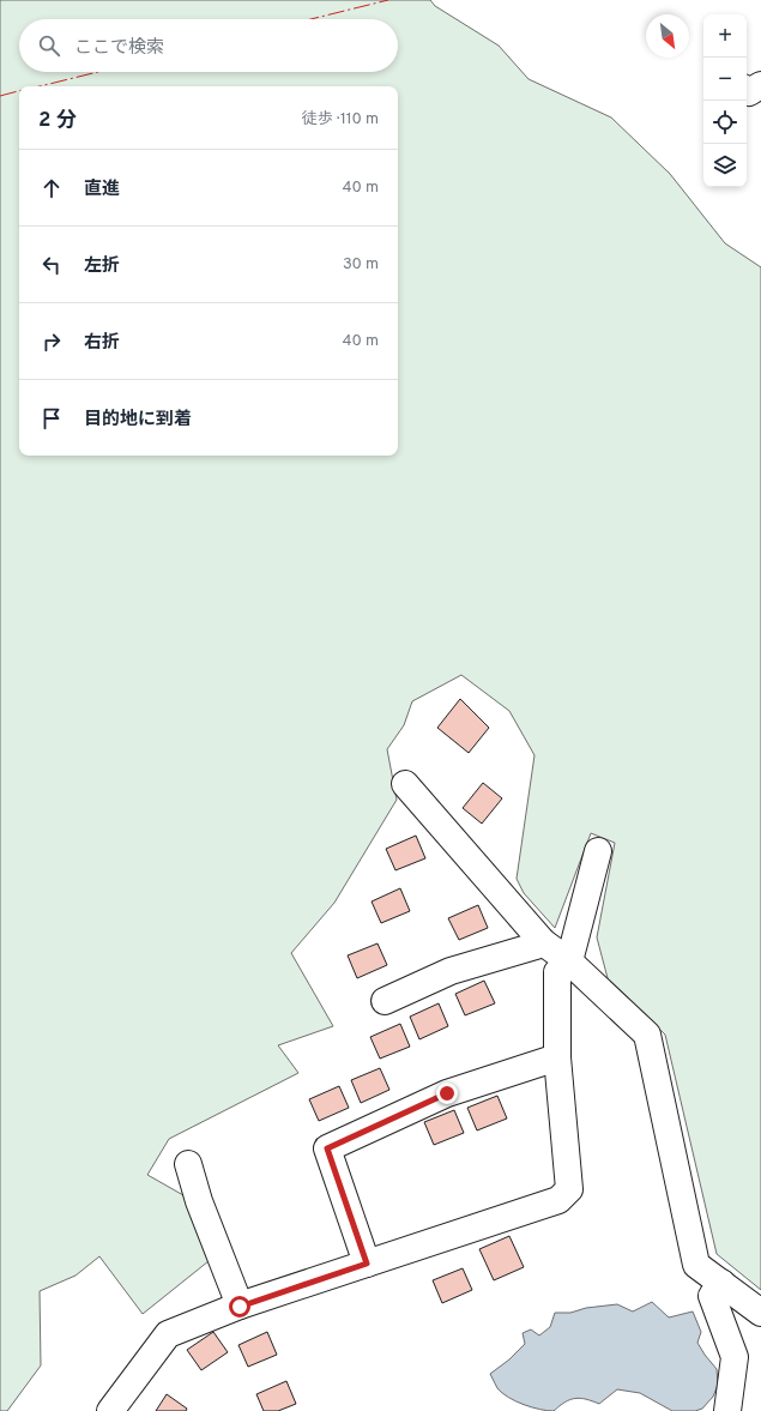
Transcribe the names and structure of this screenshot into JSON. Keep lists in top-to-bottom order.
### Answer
{
  "north": "bottom right",
  "page": {
    "map_buttons": ["+", "−"],
    "search": "ここで検索",
    "heading": ["2 分", "徒歩 · 110 m"],
    "list": [
      ["直進", "40 m"],
      ["左折", "30 m"],
      ["右折", "40 m"],
      "目的地に到着"
    ]
  }
}
